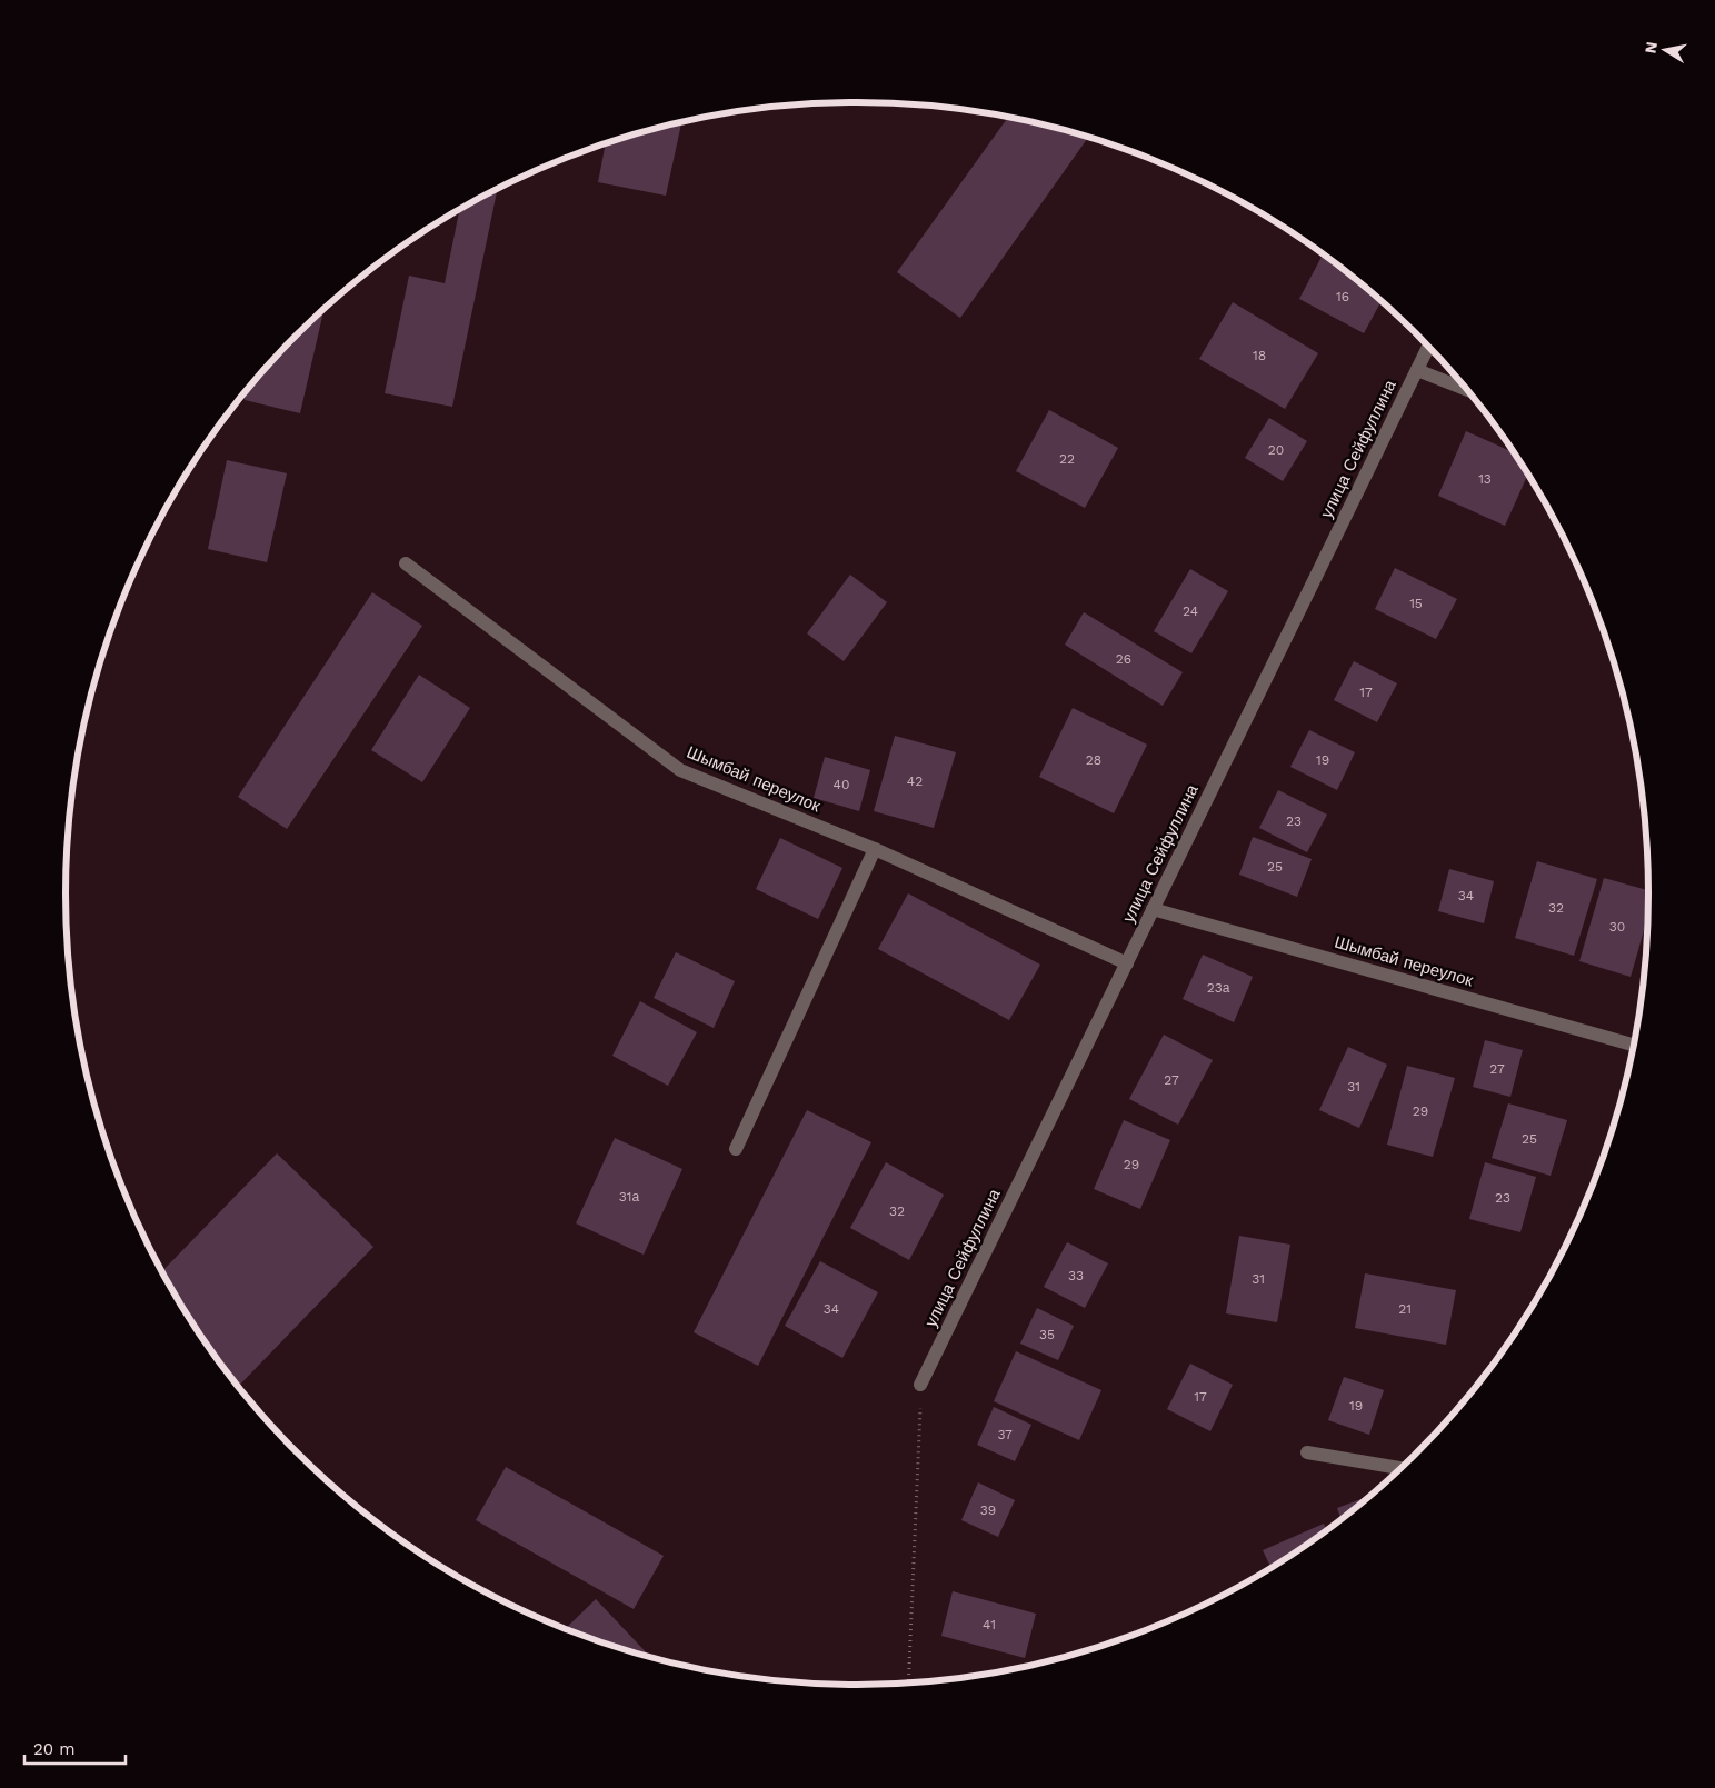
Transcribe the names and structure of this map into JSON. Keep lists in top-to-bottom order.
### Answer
{
  "streets": {
    "street": ["улица Сейфуллина", "Шымбай переулок"]
  },
  "crossings": [
    ["улица Сейфуллина", "Шымбай переулок"]
  ],
  "house_numbers": [
    "16",
    "18",
    "20",
    "22",
    "13",
    "15",
    "24",
    "26",
    "17",
    "28",
    "19",
    "42",
    "40",
    "23",
    "25",
    "34",
    "32",
    "30",
    "23а",
    "27",
    "27",
    "31",
    "29",
    "25",
    "29",
    "31а",
    "23",
    "32",
    "33",
    "31",
    "34",
    "21",
    "35",
    "17",
    "19",
    "37",
    "39",
    "41"
  ],
  "scale_bar": "20 m",
  "north": "left"
}
